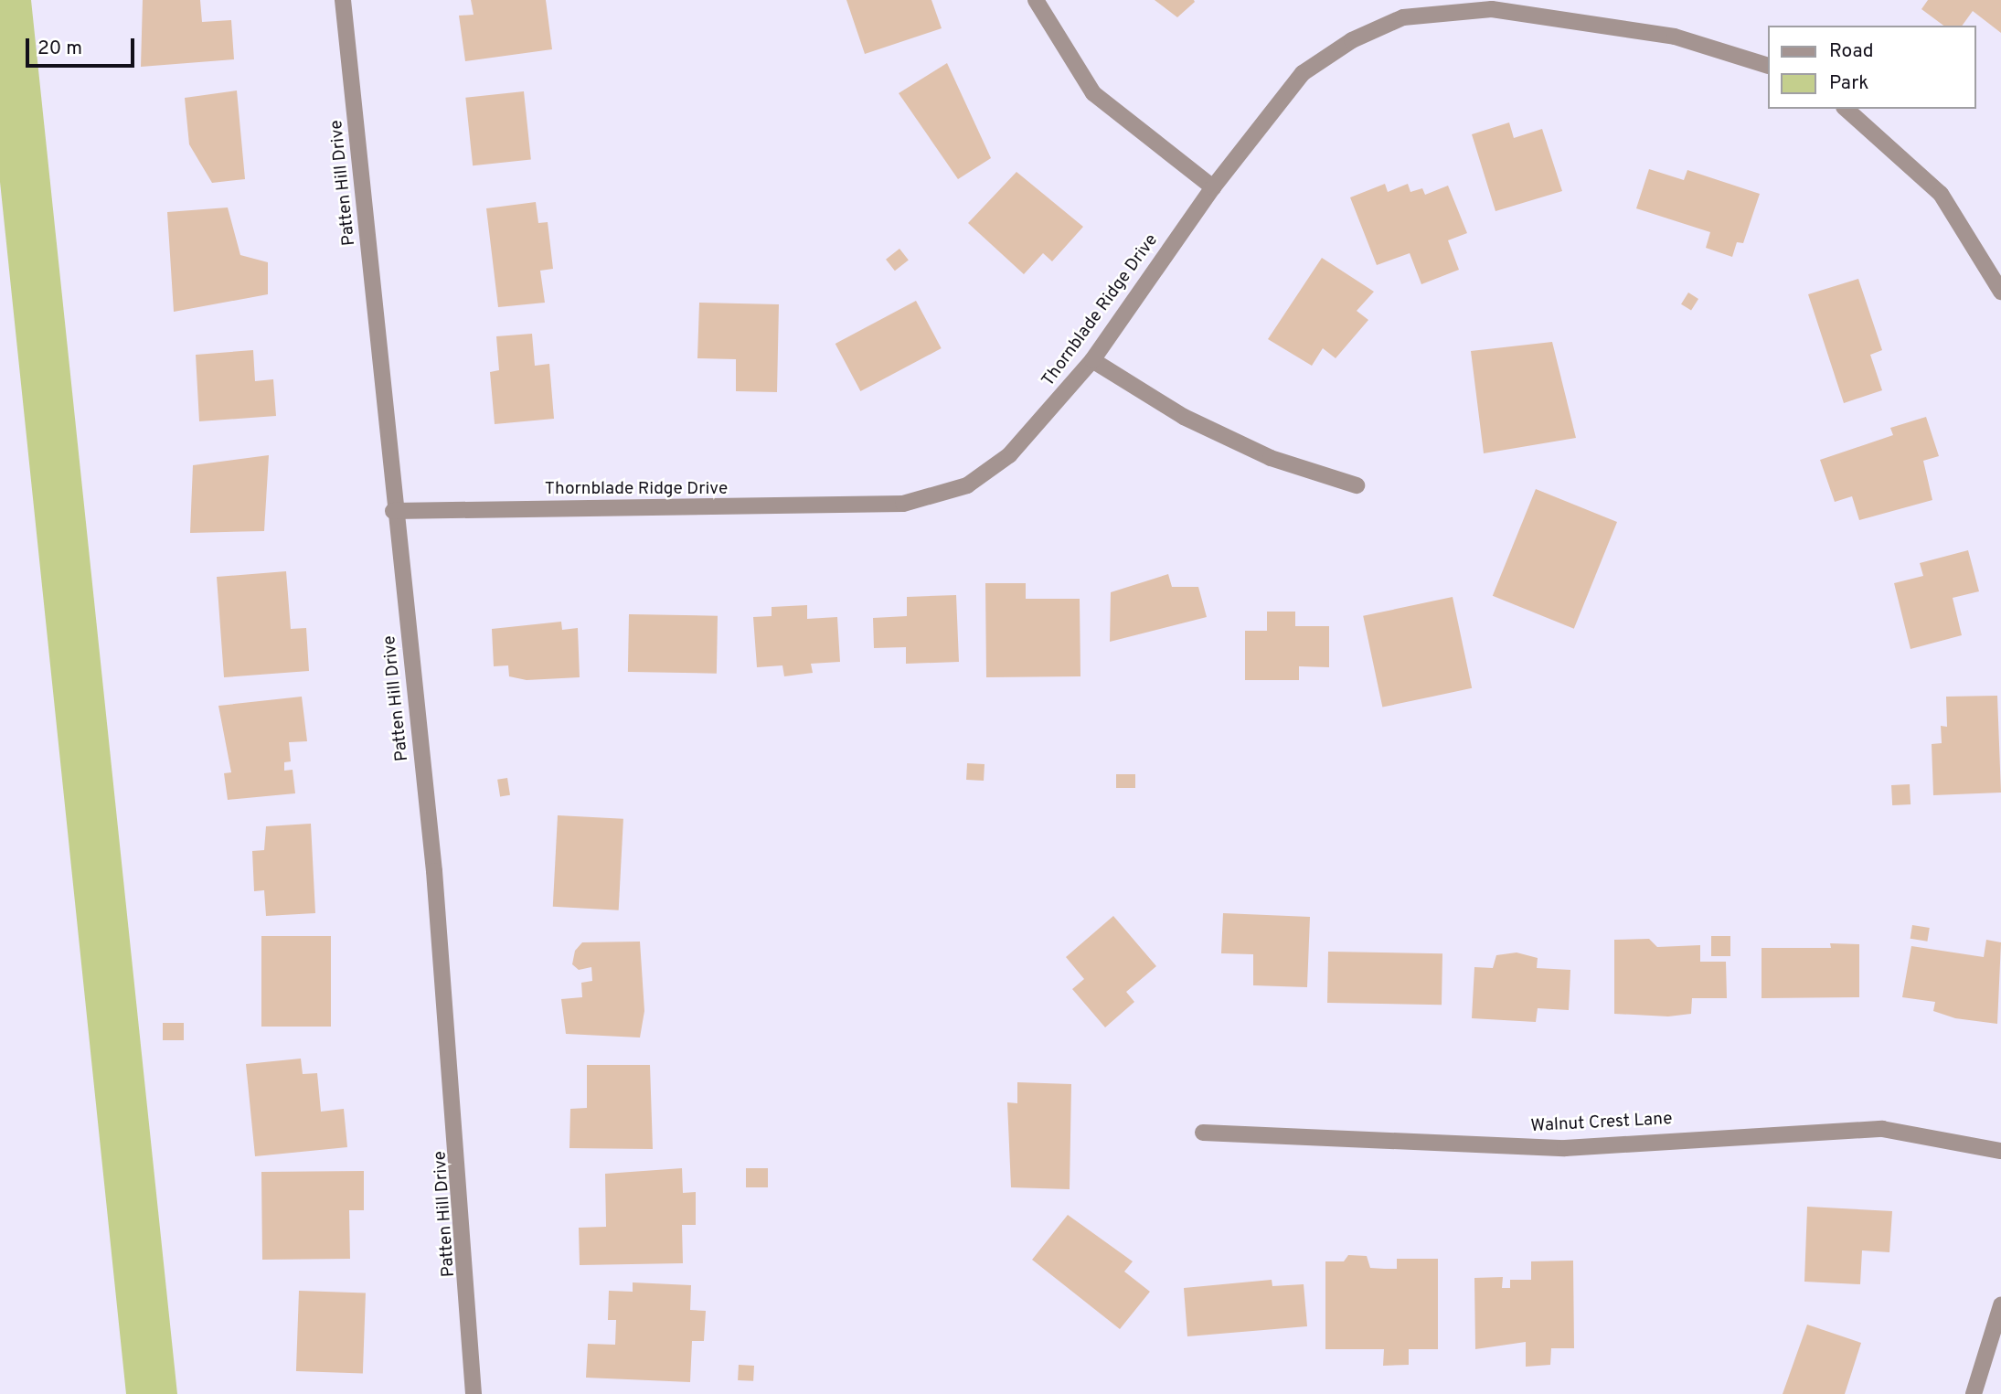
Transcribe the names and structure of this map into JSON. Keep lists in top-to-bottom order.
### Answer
{
  "streets": {
    "street": ["Patten Hill Drive", "Thornblade Ridge Drive", "Walnut Crest Lane"]
  },
  "crossings": [
    ["Patten Hill Drive", "Thornblade Ridge Drive"]
  ],
  "legend": ["Road", "Park"],
  "scale_bar": "20 m"
}
